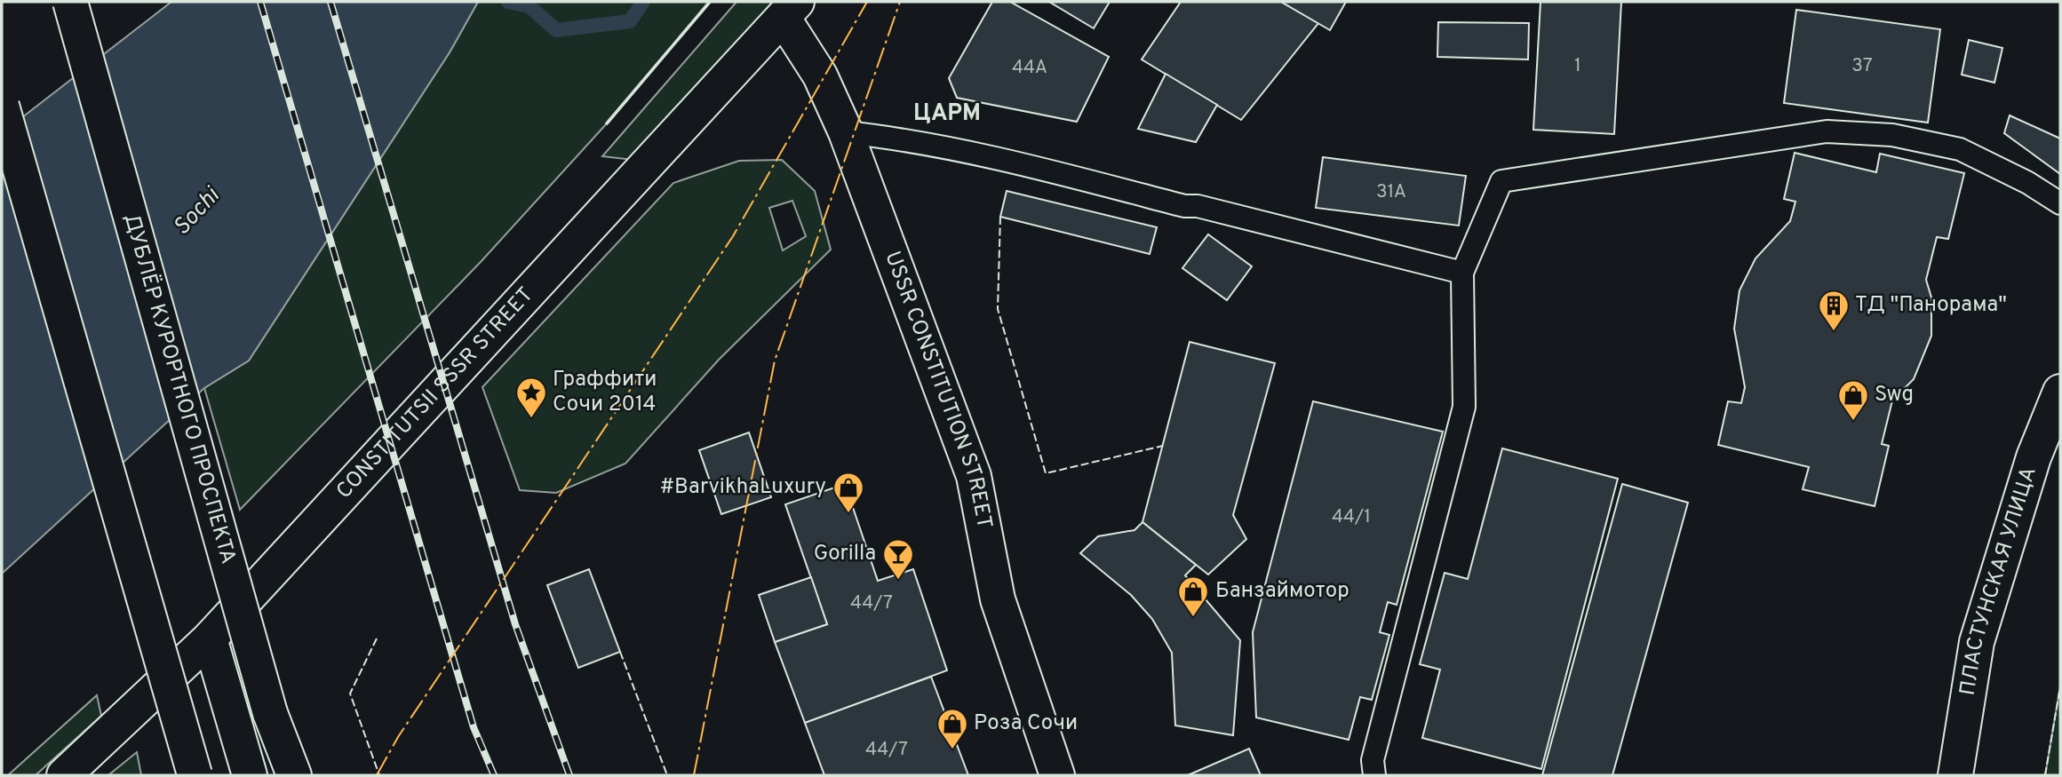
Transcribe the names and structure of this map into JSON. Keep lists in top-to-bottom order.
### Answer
{
  "streets": {
    "main road": [
      "ДУБЛЁР КУРОРТНОГО ПРОСПЕКТА",
      "USSR CONSTITUTION STREET",
      "CONSTITUTSII SSSR STREET",
      "ПЛАСТУНСКАЯ УЛИЦА"
    ]
  },
  "crossings": [
    ["USSR CONSTITUTION STREET", "CONSTITUTSII SSSR STREET"]
  ],
  "districts": ["ЦАРМ"],
  "water": ["Sochi"],
  "places": {
    "building": ["ТД \"Панорама\""],
    "place": ["Граффити Сочи 2014"],
    "shop": [
      "Swg",
      "#BarvikhaLuxury",
      "Банзаймотор",
      "Роза Сочи"
    ],
    "bar": ["Gorilla"]
  },
  "house_numbers": [
    "1",
    "37",
    "44А",
    "31А",
    "44/1",
    "44/7",
    "44/7"
  ]
}
